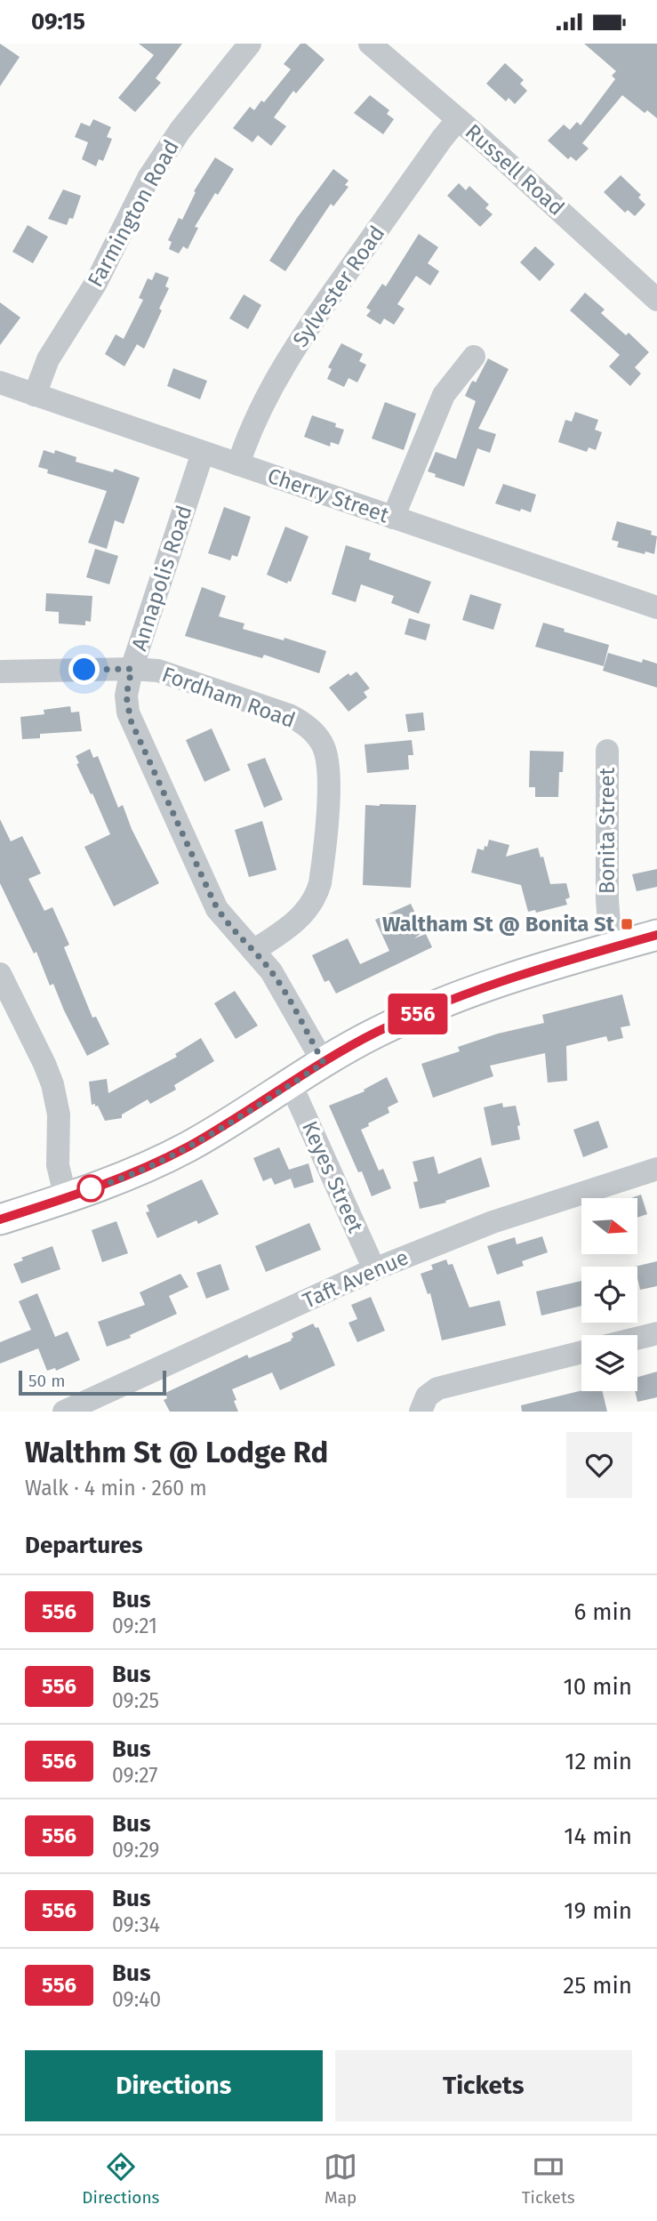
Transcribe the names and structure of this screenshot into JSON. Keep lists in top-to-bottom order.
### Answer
{
  "streets": {
    "street": [
      "Russell Road",
      "Farmington Road",
      "Sylvester Road",
      "Cherry Street",
      "Annapolis Road",
      "Fordham Road",
      "Bonita Street",
      "Keyes Street",
      "Taft Avenue"
    ]
  },
  "crossings": [
    ["Russell Road", "Sylvester Road"],
    ["Farmington Road", "Cherry Street"],
    ["Sylvester Road", "Cherry Street"],
    ["Cherry Street", "Annapolis Road"],
    ["Annapolis Road", "Fordham Road"],
    ["Keyes Street", "Taft Avenue"]
  ],
  "places": {
    "transit": ["Waltham St @ Bonita St"]
  },
  "lines": ["bus line 556"],
  "scale_bar": "50 m",
  "north": "right",
  "page": {
    "status": "09:15",
    "on_map": "556",
    "scale": "50 m",
    "heading": [
      ["Walthm St @ Lodge Rd", "Walk · 4 min · 260 m"],
      "Departures"
    ],
    "list": [
      {
        "mark": "556",
        "name": "Bus",
        "note": "09:21",
        "value": "6 min"
      },
      {
        "mark": "556",
        "name": "Bus",
        "note": "09:25",
        "value": "10 min"
      },
      {
        "mark": "556",
        "name": "Bus",
        "note": "09:27",
        "value": "12 min"
      },
      {
        "mark": "556",
        "name": "Bus",
        "note": "09:29",
        "value": "14 min"
      },
      {
        "mark": "556",
        "name": "Bus",
        "note": "09:34",
        "value": "19 min"
      },
      {
        "mark": "556",
        "name": "Bus",
        "note": "09:40",
        "value": "25 min"
      }
    ],
    "buttons": ["Directions", "Tickets"],
    "tabs": ["Directions", "Map", "Tickets"]
  }
}
